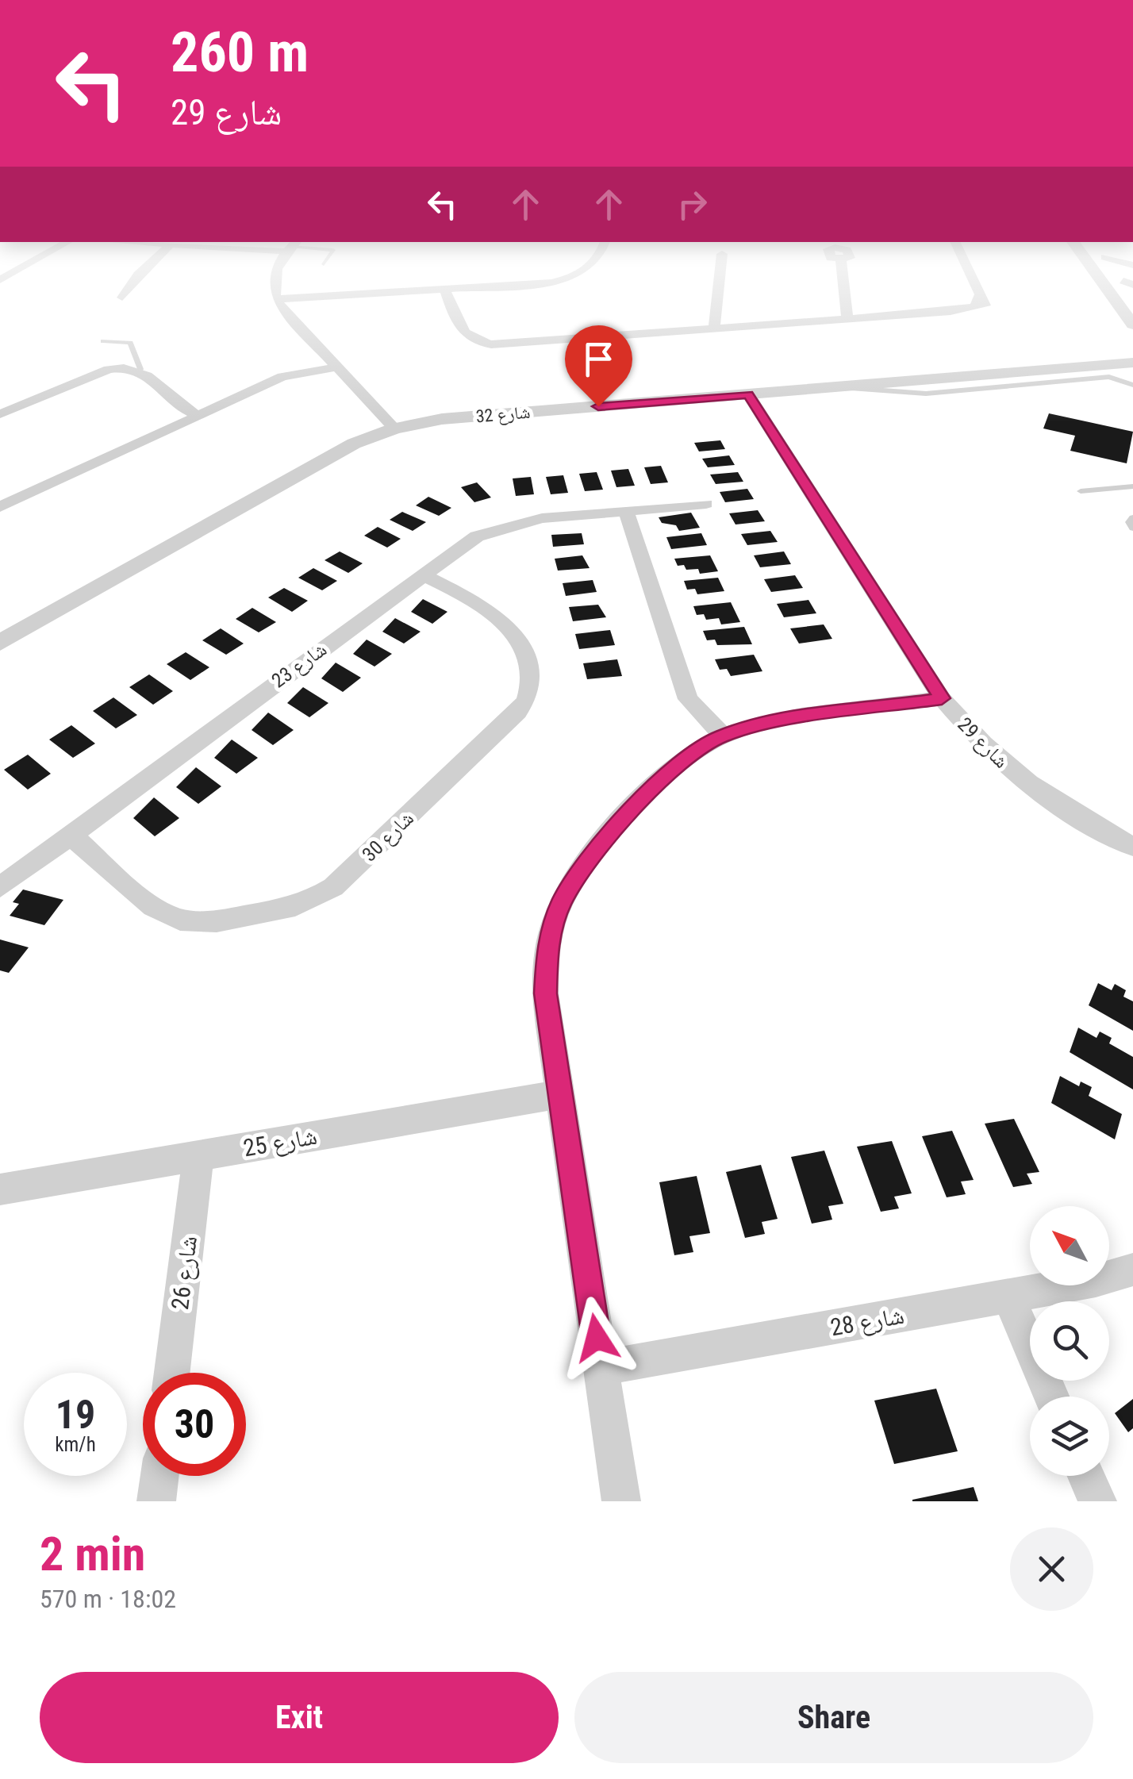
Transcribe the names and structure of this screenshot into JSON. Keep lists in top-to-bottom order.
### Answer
{
  "streets": {
    "street": [
      "شارع 32",
      "شارع 23",
      "شارع 29",
      "شارع 30",
      "شارع 25",
      "شارع 26",
      "شارع 28"
    ]
  },
  "crossings": [
    ["شارع 32", "شارع 29"],
    ["شارع 23", "شارع 30"],
    ["شارع 25", "شارع 26"]
  ],
  "north": "top left",
  "page": {
    "turn": ["260 m", "شارع 29"],
    "speed": "19 km/h",
    "limit": "30",
    "heading": ["2 min", "570 m · 18:02"],
    "buttons": ["Exit", "Share"]
  }
}
